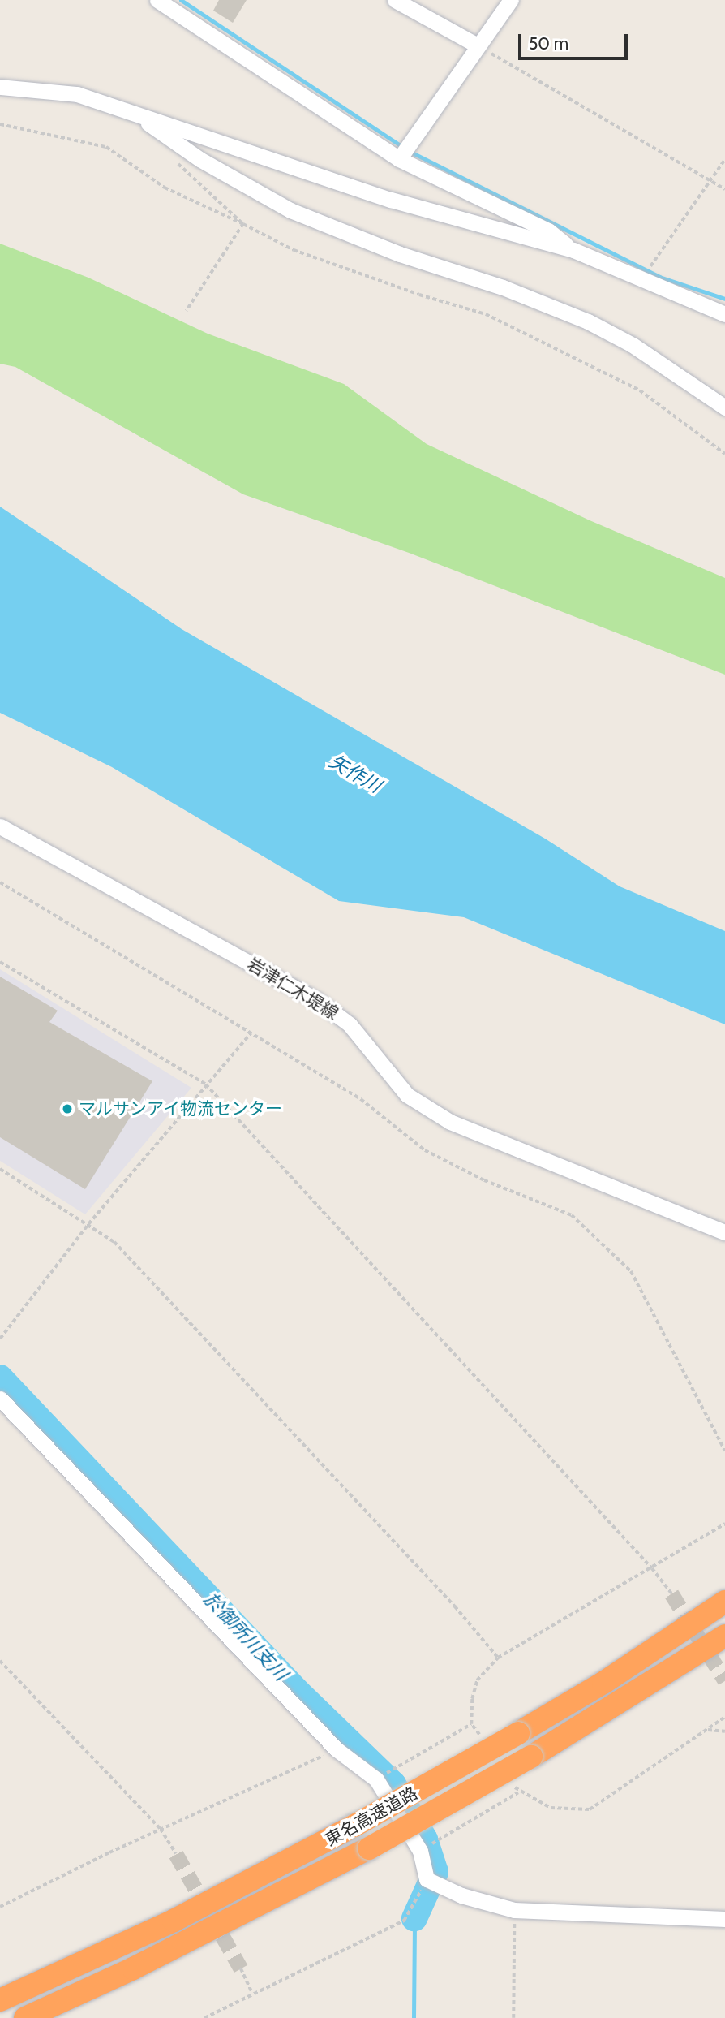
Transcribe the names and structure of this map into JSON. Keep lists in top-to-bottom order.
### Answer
{
  "streets": {
    "highway": ["東名高速道路"],
    "street": ["岩津仁木堤線"]
  },
  "water": ["矢作川", "於御所川支川"],
  "places": ["マルサンアイ物流センター"],
  "scale_bar": "50 m"
}
